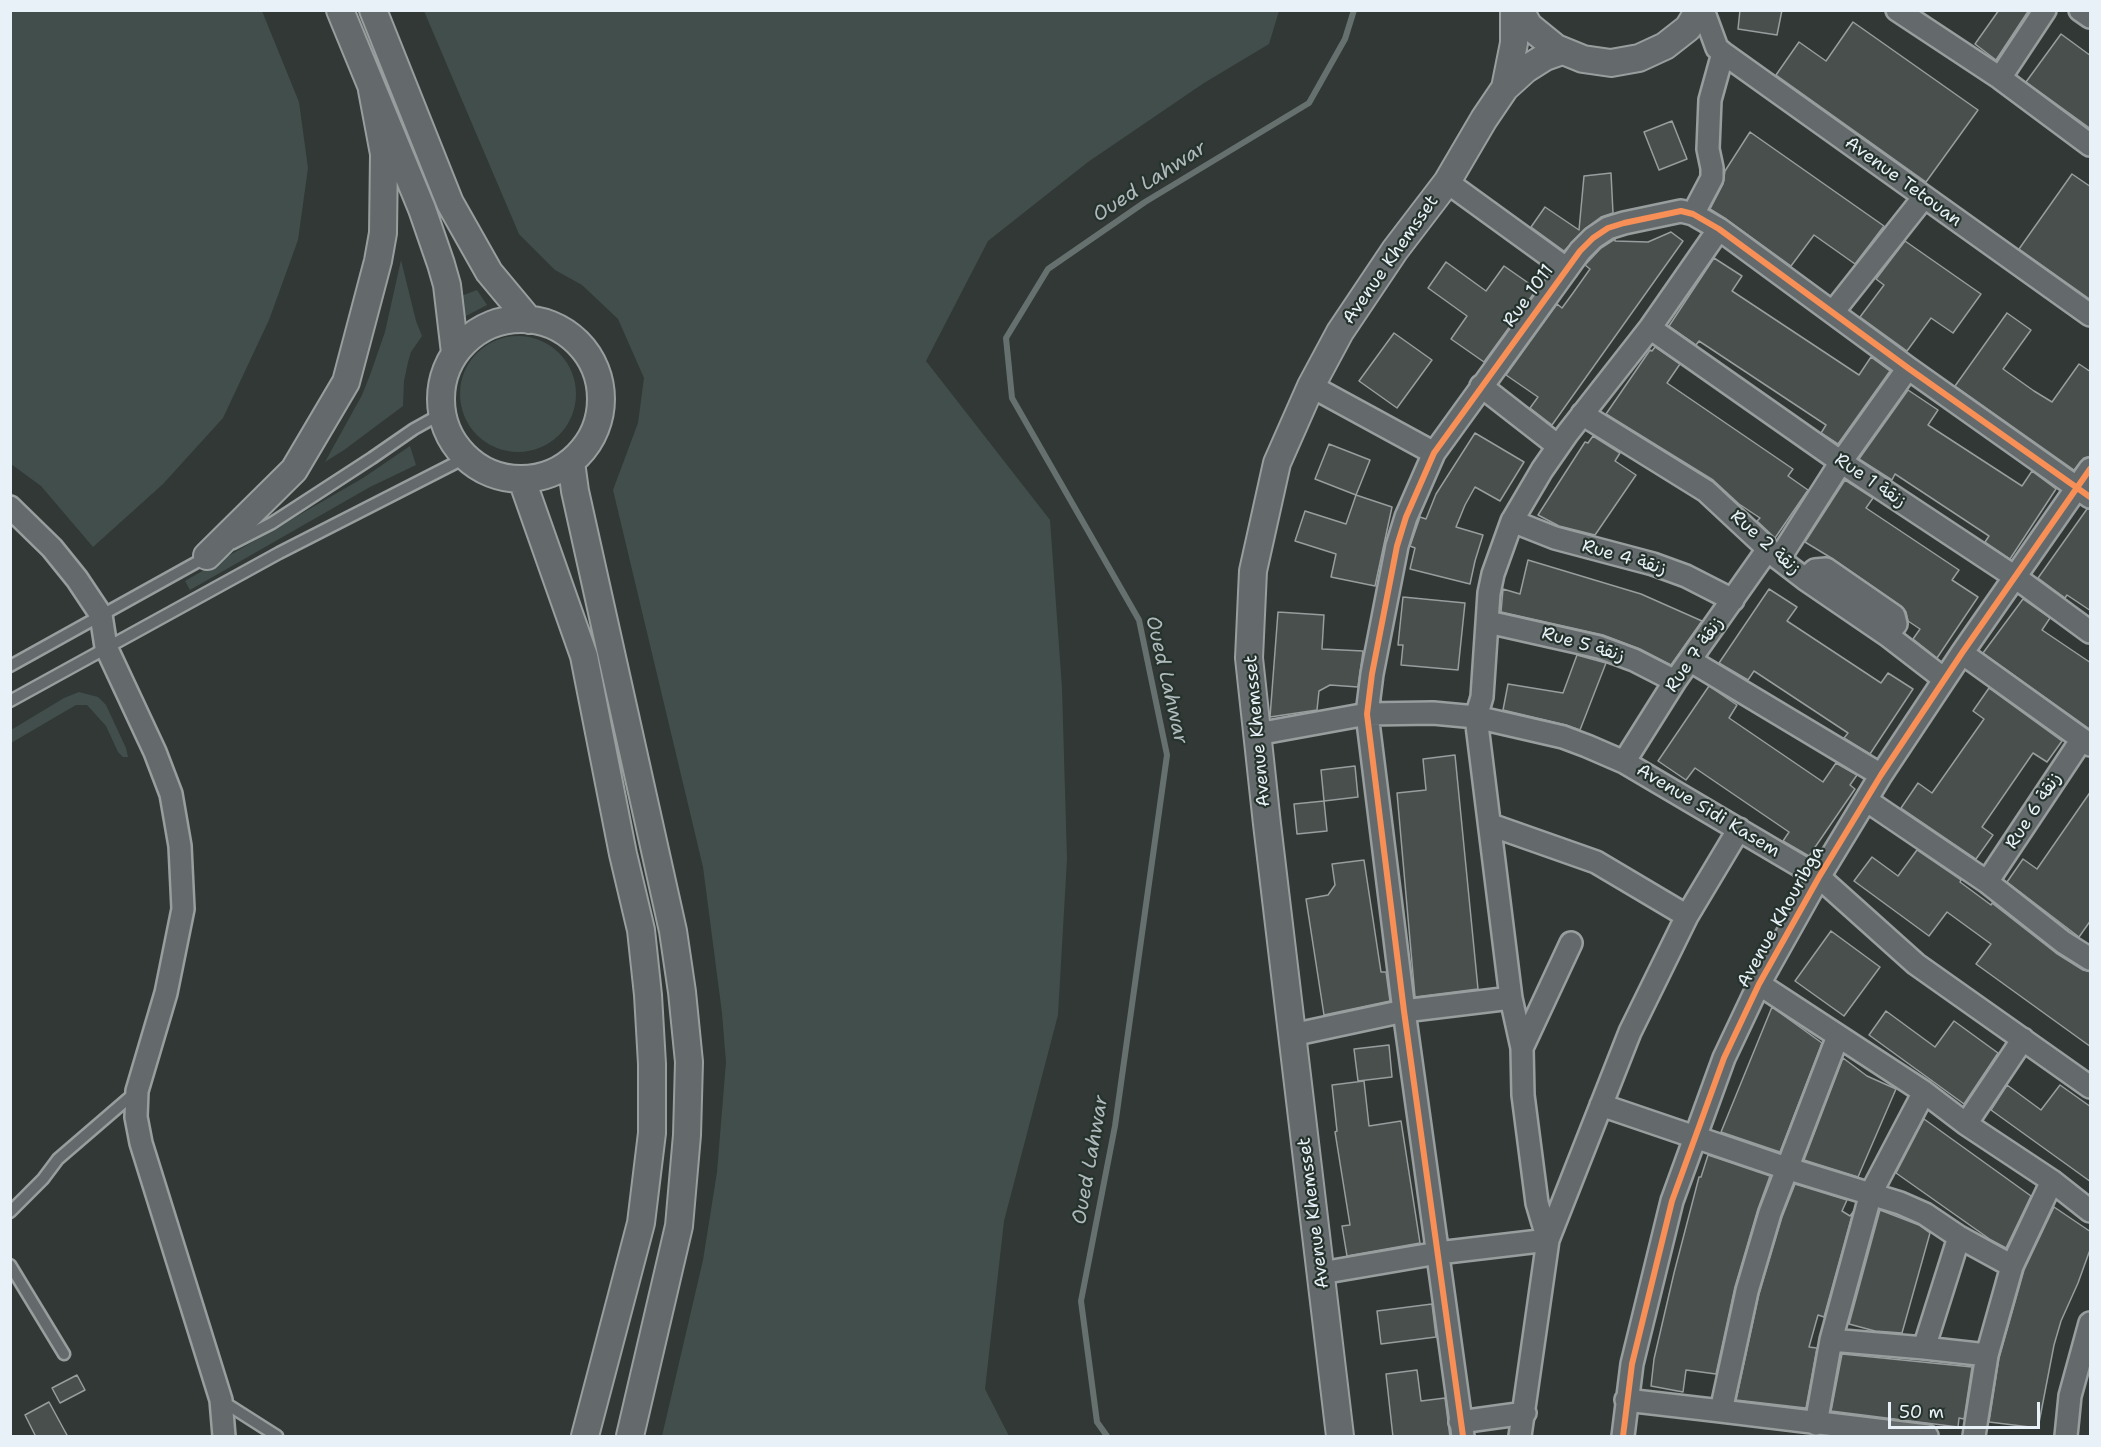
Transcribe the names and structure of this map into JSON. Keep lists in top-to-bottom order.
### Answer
{
  "streets": {
    "street": [
      "Avenue Tetouan",
      "Avenue Khemsset",
      "Rue 1011",
      "Rue 1 زنقة",
      "Rue 2 زنقة",
      "Rue 4 زنقة",
      "Rue 5 زنقة",
      "Rue 7 زنقة",
      "Avenue Sidi Kasem",
      "Rue 6 زنقة",
      "Avenue Khouribga"
    ]
  },
  "crossings": [
    ["Avenue Khemsset", "Avenue Sidi Kasem"],
    ["Rue 1011", "Avenue Sidi Kasem"],
    ["Rue 1 زنقة", "Rue 7 زنقة"],
    ["Rue 1 زنقة", "Avenue Khouribga"],
    ["Rue 2 زنقة", "Rue 7 زنقة"],
    ["Rue 2 زنقة", "Avenue Khouribga"],
    ["Rue 4 زنقة", "Rue 7 زنقة"],
    ["Rue 5 زنقة", "Rue 7 زنقة"],
    ["Rue 7 زنقة", "Avenue Sidi Kasem"],
    ["Avenue Sidi Kasem", "Avenue Khouribga"]
  ],
  "water": ["Oued Lahwar"],
  "scale_bar": "50 m"
}
